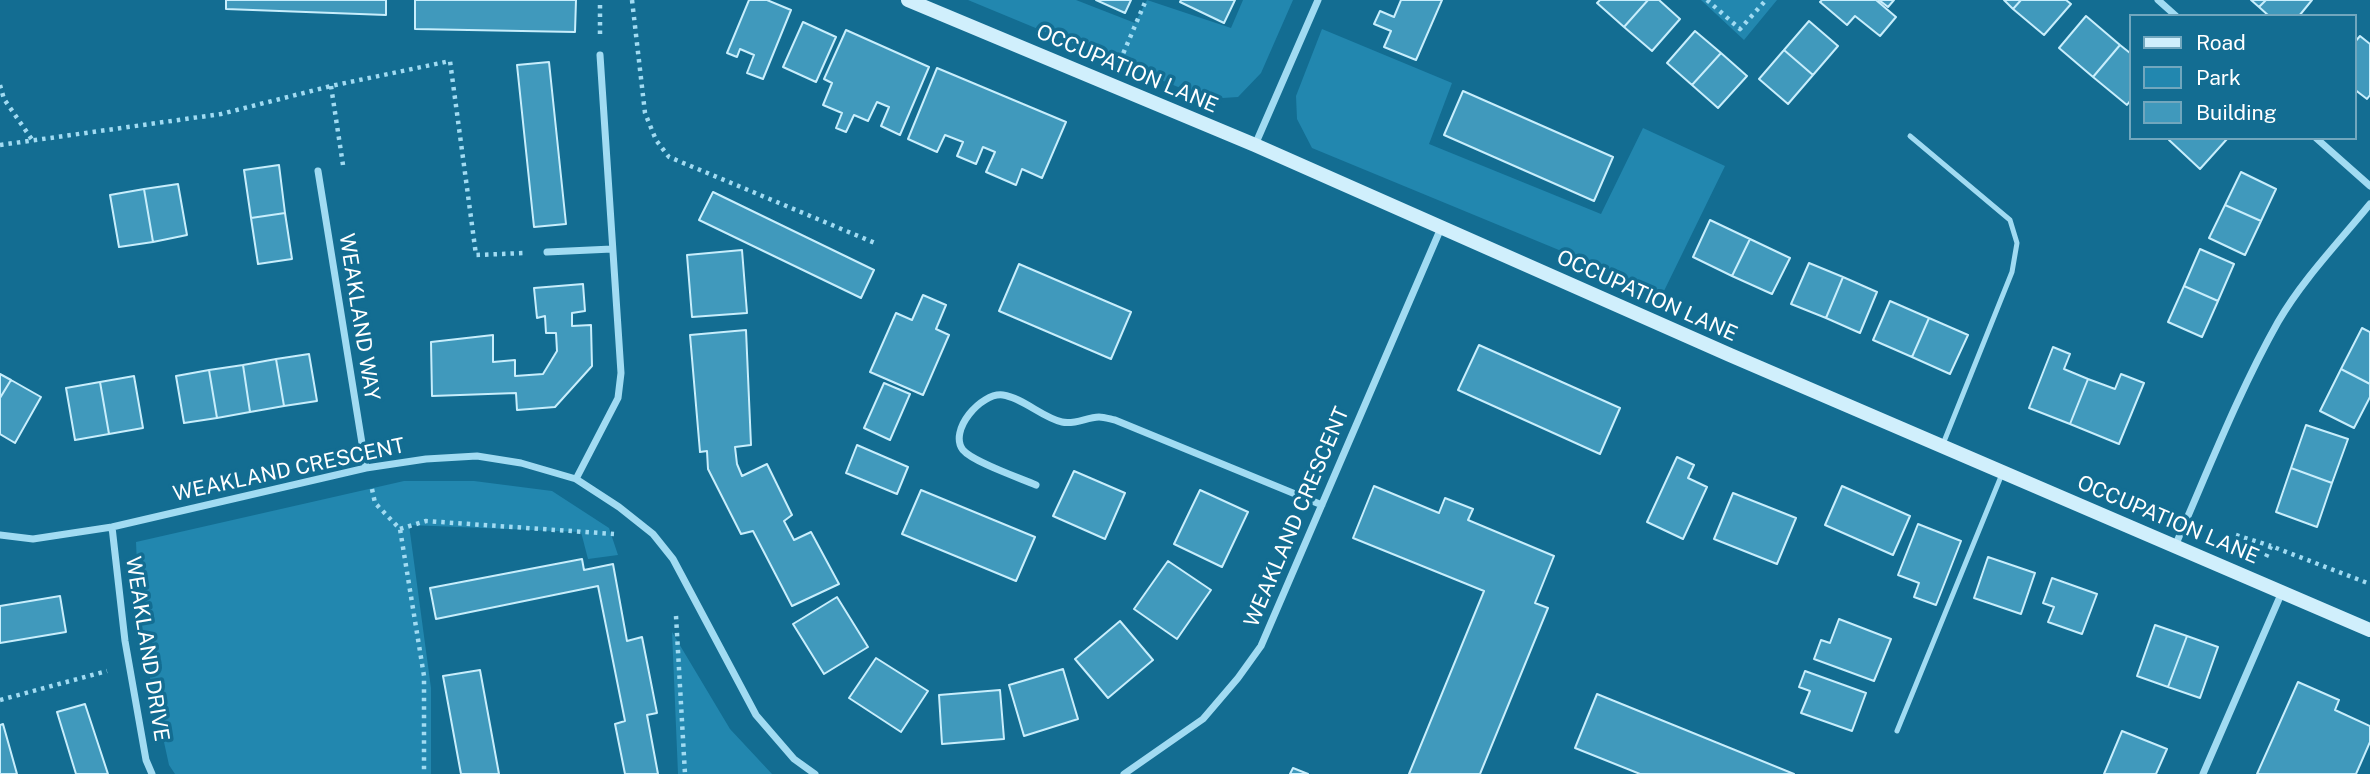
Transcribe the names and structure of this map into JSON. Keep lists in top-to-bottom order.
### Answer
{
  "streets": {
    "street": [
      "OCCUPATION LANE",
      "WEAKLAND WAY",
      "WEAKLAND CRESCENT",
      "WEAKLAND DRIVE"
    ]
  },
  "crossings": [
    ["OCCUPATION LANE", "WEAKLAND CRESCENT"],
    ["WEAKLAND WAY", "WEAKLAND CRESCENT"],
    ["WEAKLAND CRESCENT", "WEAKLAND DRIVE"]
  ],
  "legend": ["Road", "Park", "Building"]
}
